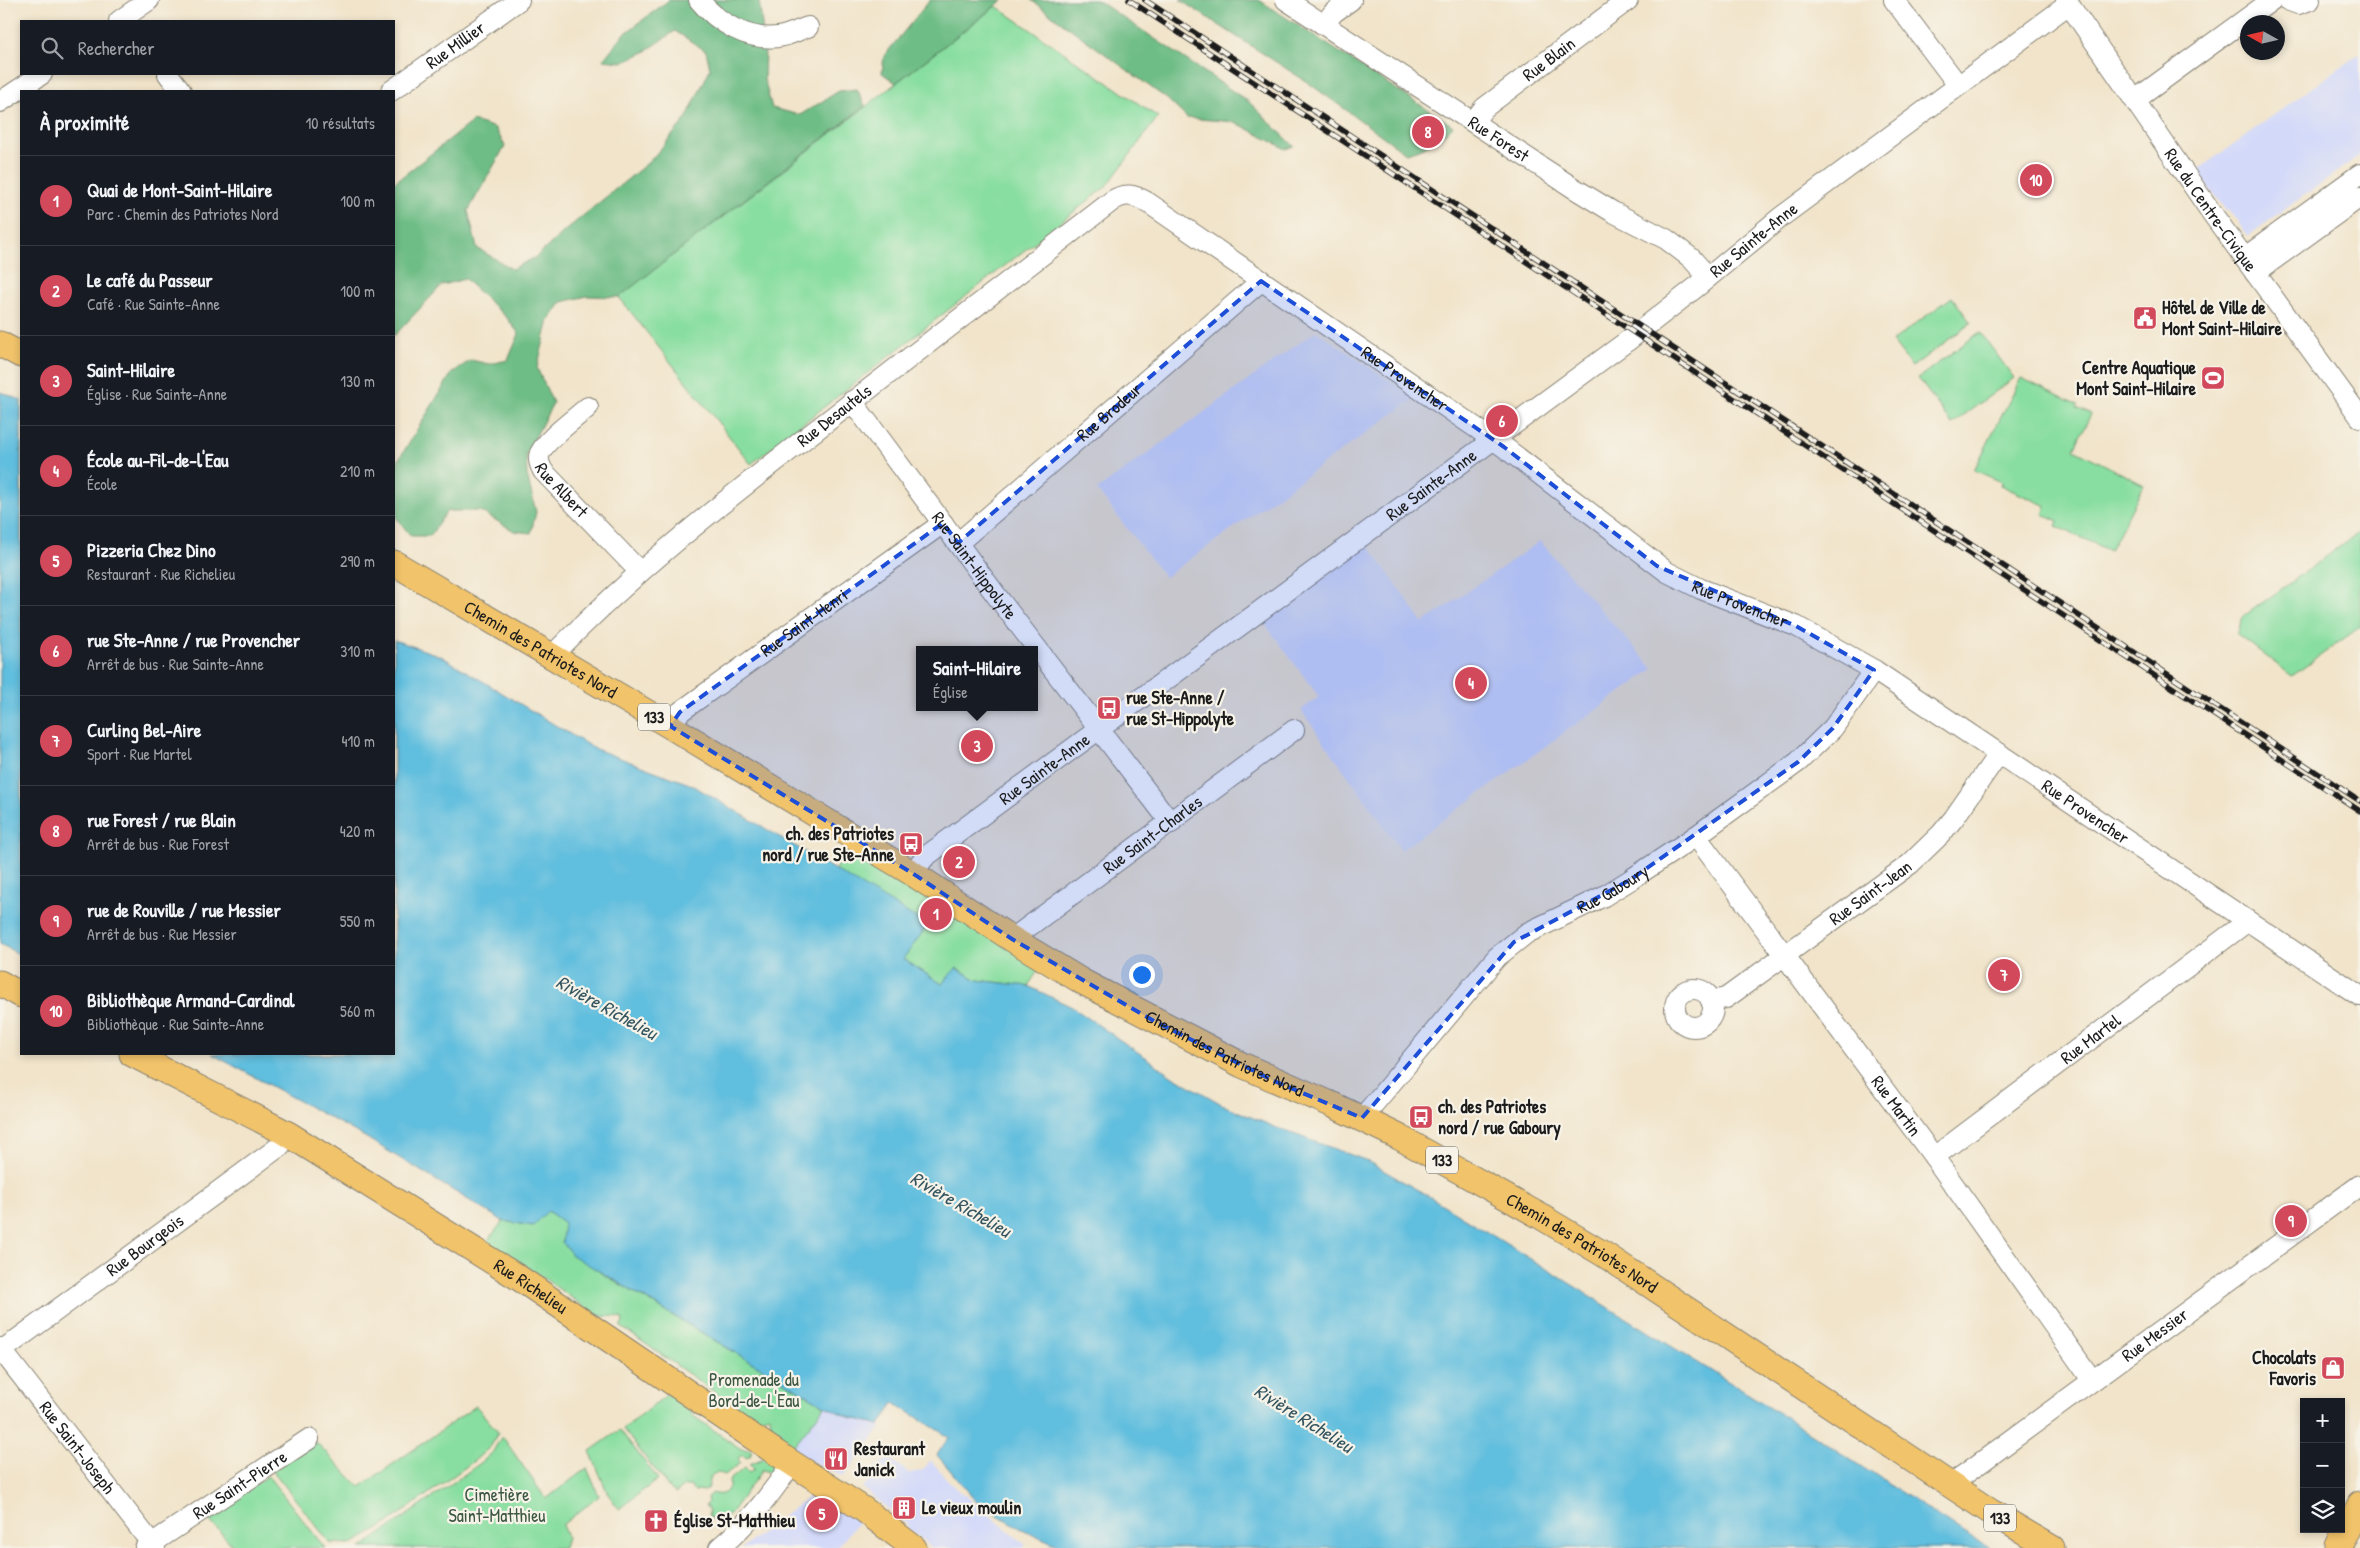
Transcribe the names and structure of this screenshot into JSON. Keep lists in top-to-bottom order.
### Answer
{
  "streets": {
    "main road": ["Chemin des Patriotes Nord", "133", "Rue Richelieu"],
    "street": [
      "Rue Millier",
      "Rue Blain",
      "Rue Forest",
      "Rue du Centre-Civique",
      "Rue Sainte-Anne",
      "Rue Provencher",
      "Rue Brodeur",
      "Rue Desautels",
      "Rue Albert",
      "Rue Saint-Hippolyte",
      "Rue Saint-Henri",
      "Rue Saint-Charles",
      "Rue Gaboury",
      "Rue Saint-Jean",
      "Rue Martel",
      "Rue Martin",
      "Rue Bourgeois",
      "Rue Messier",
      "Rue Saint-Joseph",
      "Rue Saint-Pierre"
    ]
  },
  "crossings": [
    ["Rue Blain", "Rue Forest"],
    ["Rue Forest", "Rue Sainte-Anne"],
    ["Rue du Centre-Civique", "Rue Sainte-Anne"],
    ["Rue Sainte-Anne", "Rue Provencher"],
    ["Rue Sainte-Anne", "Rue Saint-Hippolyte"],
    ["Rue Sainte-Anne", "Chemin des Patriotes Nord"],
    ["Rue Provencher", "Rue Brodeur"],
    ["Rue Provencher", "Rue Desautels"],
    ["Rue Provencher", "Rue Gaboury"],
    ["Rue Provencher", "Rue Saint-Jean"],
    ["Rue Provencher", "Rue Martel"],
    ["Rue Brodeur", "Rue Saint-Hippolyte"],
    ["Rue Desautels", "Rue Albert"],
    ["Rue Desautels", "Rue Saint-Hippolyte"],
    ["Rue Desautels", "Chemin des Patriotes Nord"],
    ["Rue Saint-Hippolyte", "Rue Saint-Henri"],
    ["Rue Saint-Hippolyte", "Rue Saint-Charles"],
    ["Rue Saint-Henri", "Chemin des Patriotes Nord"],
    ["Chemin des Patriotes Nord", "Rue Saint-Charles"],
    ["Chemin des Patriotes Nord", "Rue Gaboury"],
    ["Chemin des Patriotes Nord", "Rue Messier"],
    ["Rue Gaboury", "Rue Martin"],
    ["Rue Saint-Jean", "Rue Martin"],
    ["Rue Martel", "Rue Martin"],
    ["Rue Martin", "Rue Messier"],
    ["Rue Bourgeois", "Rue Richelieu"],
    ["Rue Bourgeois", "Rue Saint-Joseph"],
    ["Rue Saint-Joseph", "Rue Saint-Pierre"]
  ],
  "water": ["Rivière Richelieu"],
  "parks": ["Promenade du Bord-de-L'Eau", "Cimetière Saint-Matthieu"],
  "places": {
    "public building": ["Hôtel de Ville de Mont Saint-Hilaire"],
    "sports": ["Centre Aquatique Mont Saint-Hilaire"],
    "bus stop": ["rue Ste-Anne / rue St-Hippolyte", "ch. des Patriotes nord / rue Ste-Anne", "ch. des Patriotes nord / rue Gaboury"],
    "shop": ["Chocolats Favoris"],
    "restaurant": ["Restaurant Janick"],
    "building": ["Le vieux moulin"],
    "church": ["Église St-Matthieu"]
  },
  "north": "left",
  "page": {
    "search": "Rechercher",
    "heading": ["À proximité", "10 résultats"],
    "pins": [
      "8",
      "10",
      "6",
      "4",
      "3",
      "2",
      "1",
      "7",
      "9",
      "5"
    ],
    "list": [
      {
        "mark": "1",
        "name": "Quai de Mont-Saint-Hilaire",
        "note": "Parc · Chemin des Patriotes Nord",
        "value": "100 m"
      },
      {
        "mark": "2",
        "name": "Le café du Passeur",
        "note": "Café · Rue Sainte-Anne",
        "value": "100 m"
      },
      {
        "mark": "3",
        "name": "Saint-Hilaire",
        "note": "Église · Rue Sainte-Anne",
        "value": "130 m"
      },
      {
        "mark": "4",
        "name": "École au-Fil-de-l'Eau",
        "note": "École",
        "value": "210 m"
      },
      {
        "mark": "5",
        "name": "Pizzeria Chez Dino",
        "note": "Restaurant · Rue Richelieu",
        "value": "290 m"
      },
      {
        "mark": "6",
        "name": "rue Ste-Anne / rue Provencher",
        "note": "Arrêt de bus · Rue Sainte-Anne",
        "value": "310 m"
      },
      {
        "mark": "7",
        "name": "Curling Bel-Aire",
        "note": "Sport · Rue Martel",
        "value": "410 m"
      },
      {
        "mark": "8",
        "name": "rue Forest / rue Blain",
        "note": "Arrêt de bus · Rue Forest",
        "value": "420 m"
      },
      {
        "mark": "9",
        "name": "rue de Rouville / rue Messier",
        "note": "Arrêt de bus · Rue Messier",
        "value": "550 m"
      },
      {
        "mark": "10",
        "name": "Bibliothèque Armand-Cardinal",
        "note": "Bibliothèque · Rue Sainte-Anne",
        "value": "560 m"
      }
    ],
    "popup": ["Saint-Hilaire", "Église"],
    "map_buttons": ["+", "−"]
  }
}
